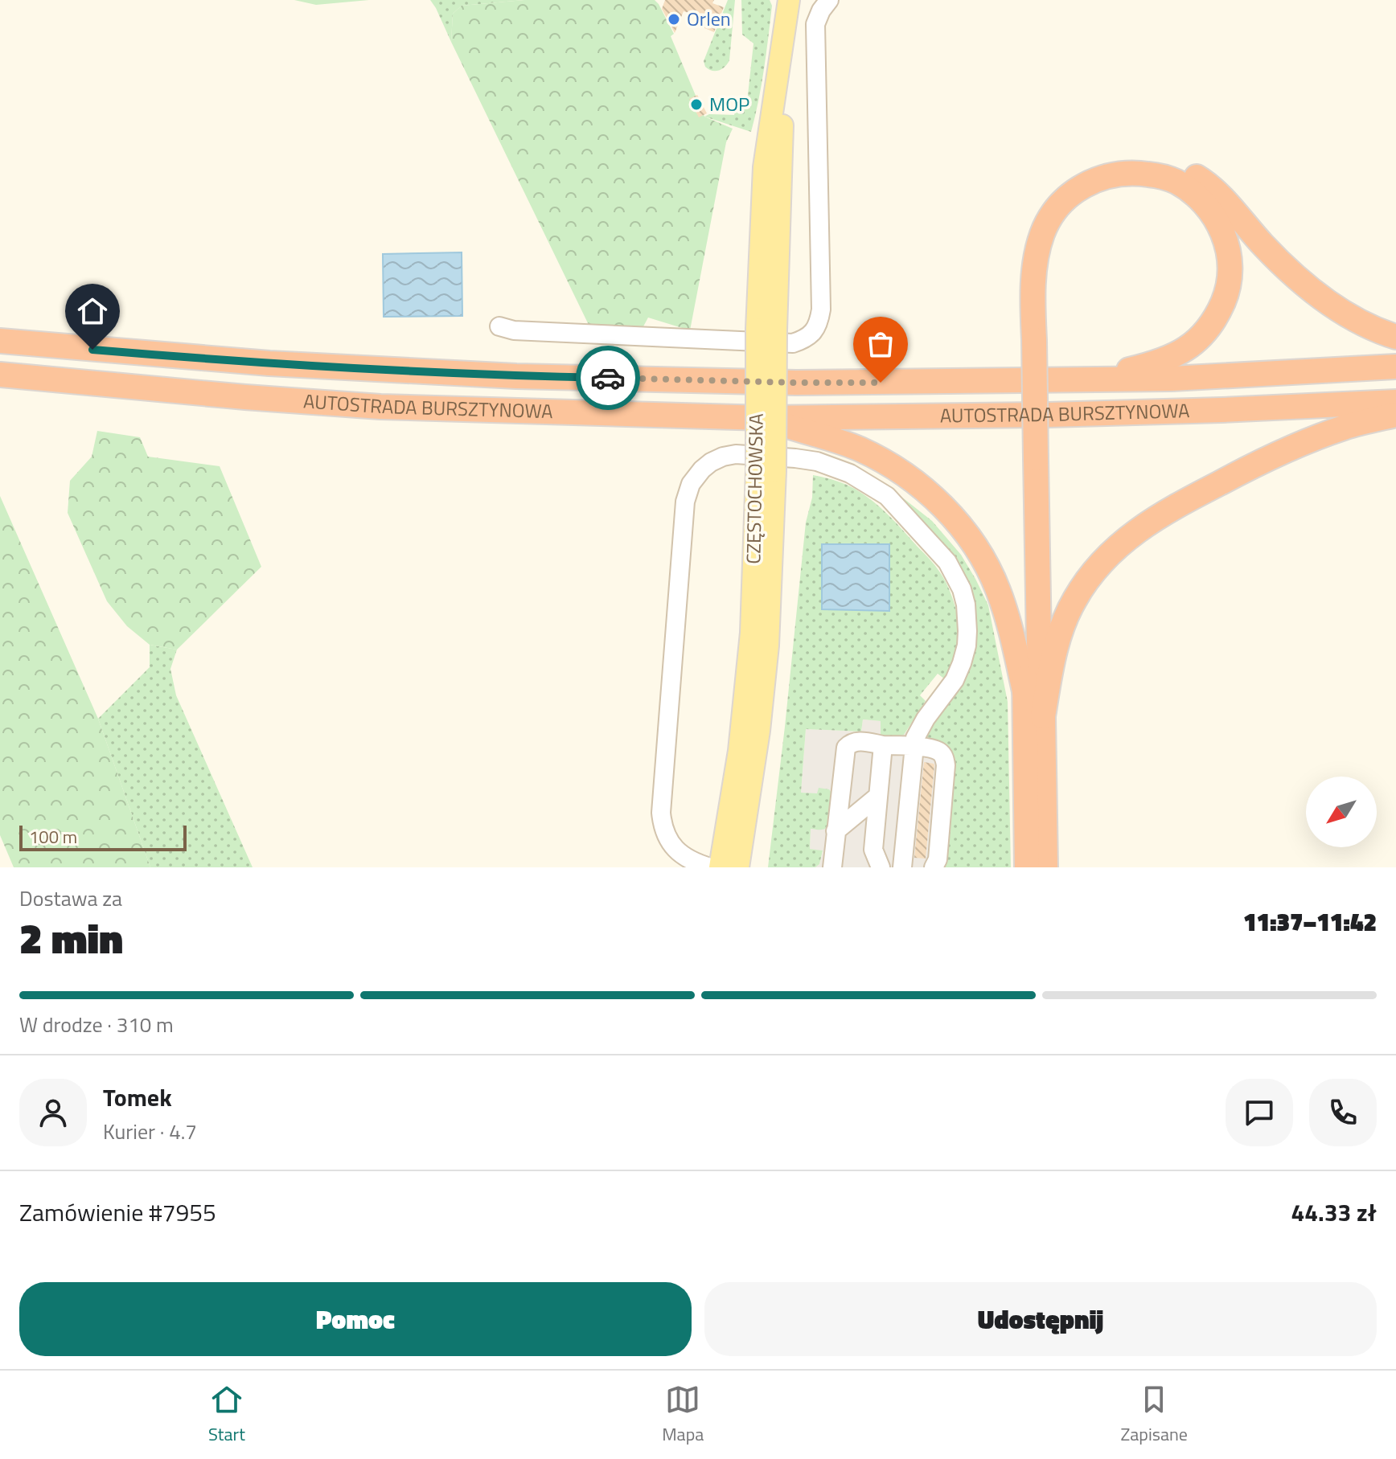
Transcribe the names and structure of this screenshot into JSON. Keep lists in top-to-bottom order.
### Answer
{
  "streets": {
    "highway": ["AUTOSTRADA BURSZTYNOWA"],
    "main road": ["CZĘSTOCHOWSKA"]
  },
  "places": ["Orlen", "MOP"],
  "scale_bar": "100 m",
  "north": "bottom left",
  "page": {
    "scale": "100 m",
    "heading": ["2 min", "Dostawa za", "11:37–11:42"],
    "panel": [
      "Tomek",
      "Kurier · 4.7",
      "Zamówienie #7955",
      "44.33 zł"
    ],
    "bar": "W drodze · 310 m",
    "buttons": ["Pomoc", "Udostępnij"],
    "tabs": ["Start", "Mapa", "Zapisane"]
  }
}
